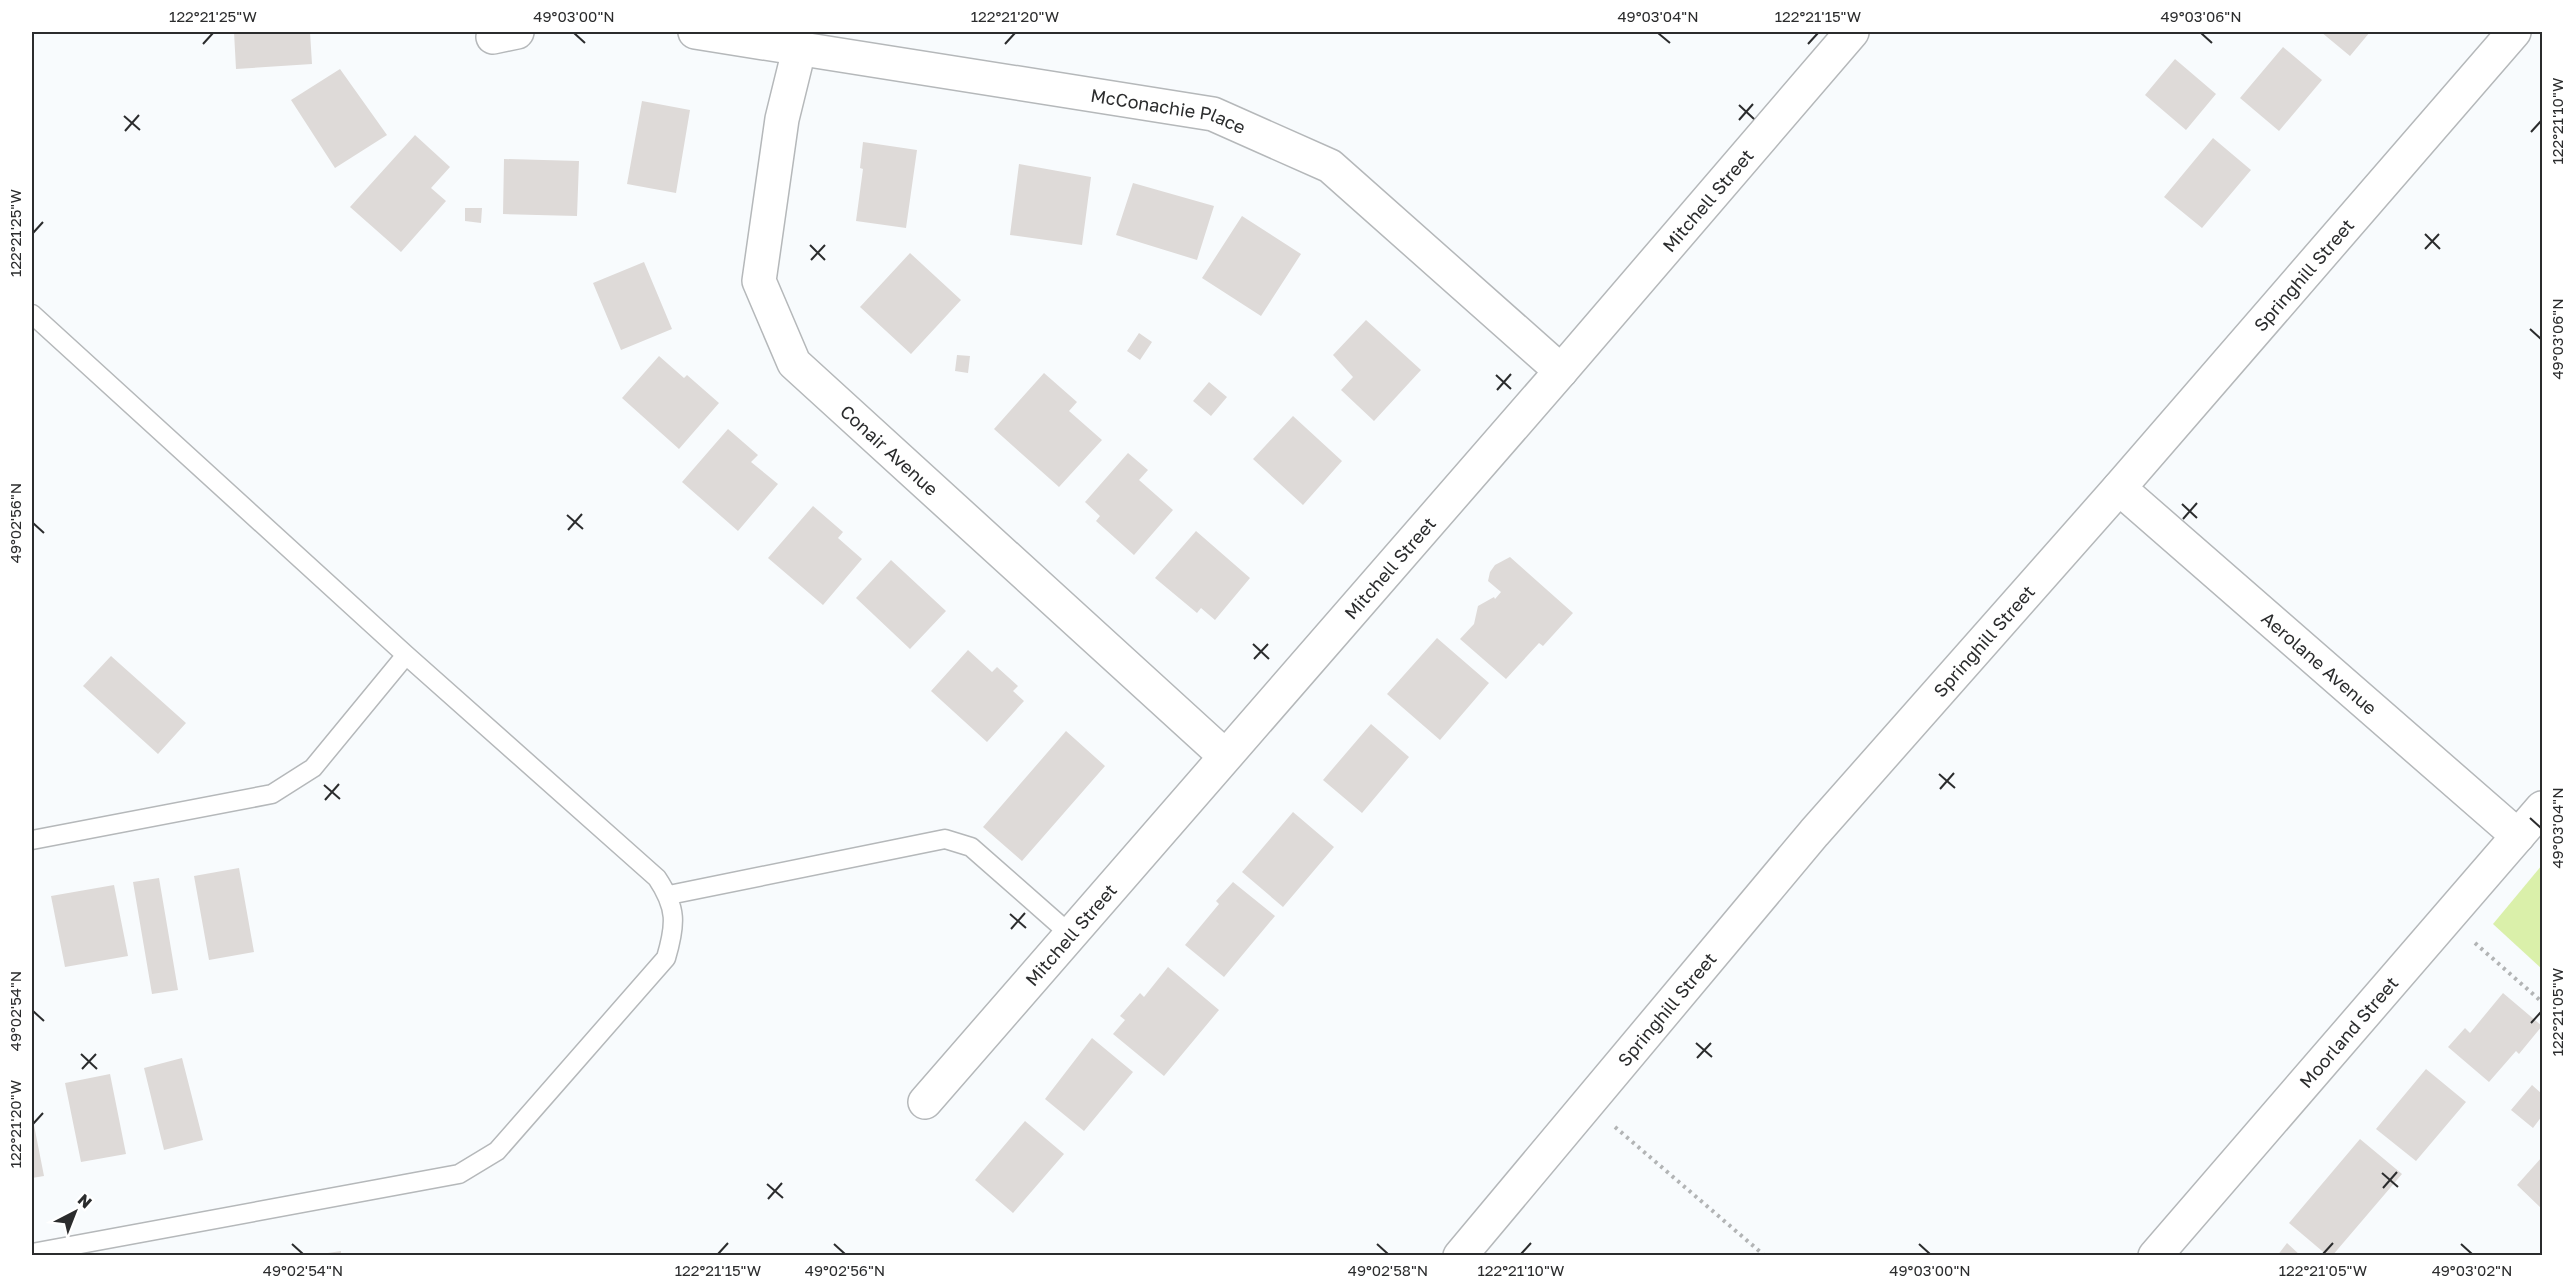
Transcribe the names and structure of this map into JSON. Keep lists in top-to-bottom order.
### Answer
{
  "streets": {
    "street": [
      "McConachie Place",
      "Mitchell Street",
      "Springhill Street",
      "Conair Avenue",
      "Aerolane Avenue",
      "Moorland Street"
    ]
  },
  "crossings": [
    ["McConachie Place", "Mitchell Street"],
    ["McConachie Place", "Conair Avenue"],
    ["Mitchell Street", "Conair Avenue"],
    ["Springhill Street", "Aerolane Avenue"],
    ["Aerolane Avenue", "Moorland Street"]
  ],
  "north": "top right",
  "coordinates": [
    "122°21'25\"W",
    "49°03'00\"N",
    "122°21'20\"W",
    "49°03'04\"N",
    "122°21'15\"W",
    "49°03'06\"N",
    "122°21'10\"W",
    "49°02'56\"N",
    "49°02'54\"N",
    "122°21'05\"W",
    "49°02'58\"N",
    "49°03'02\"N"
  ]
}
